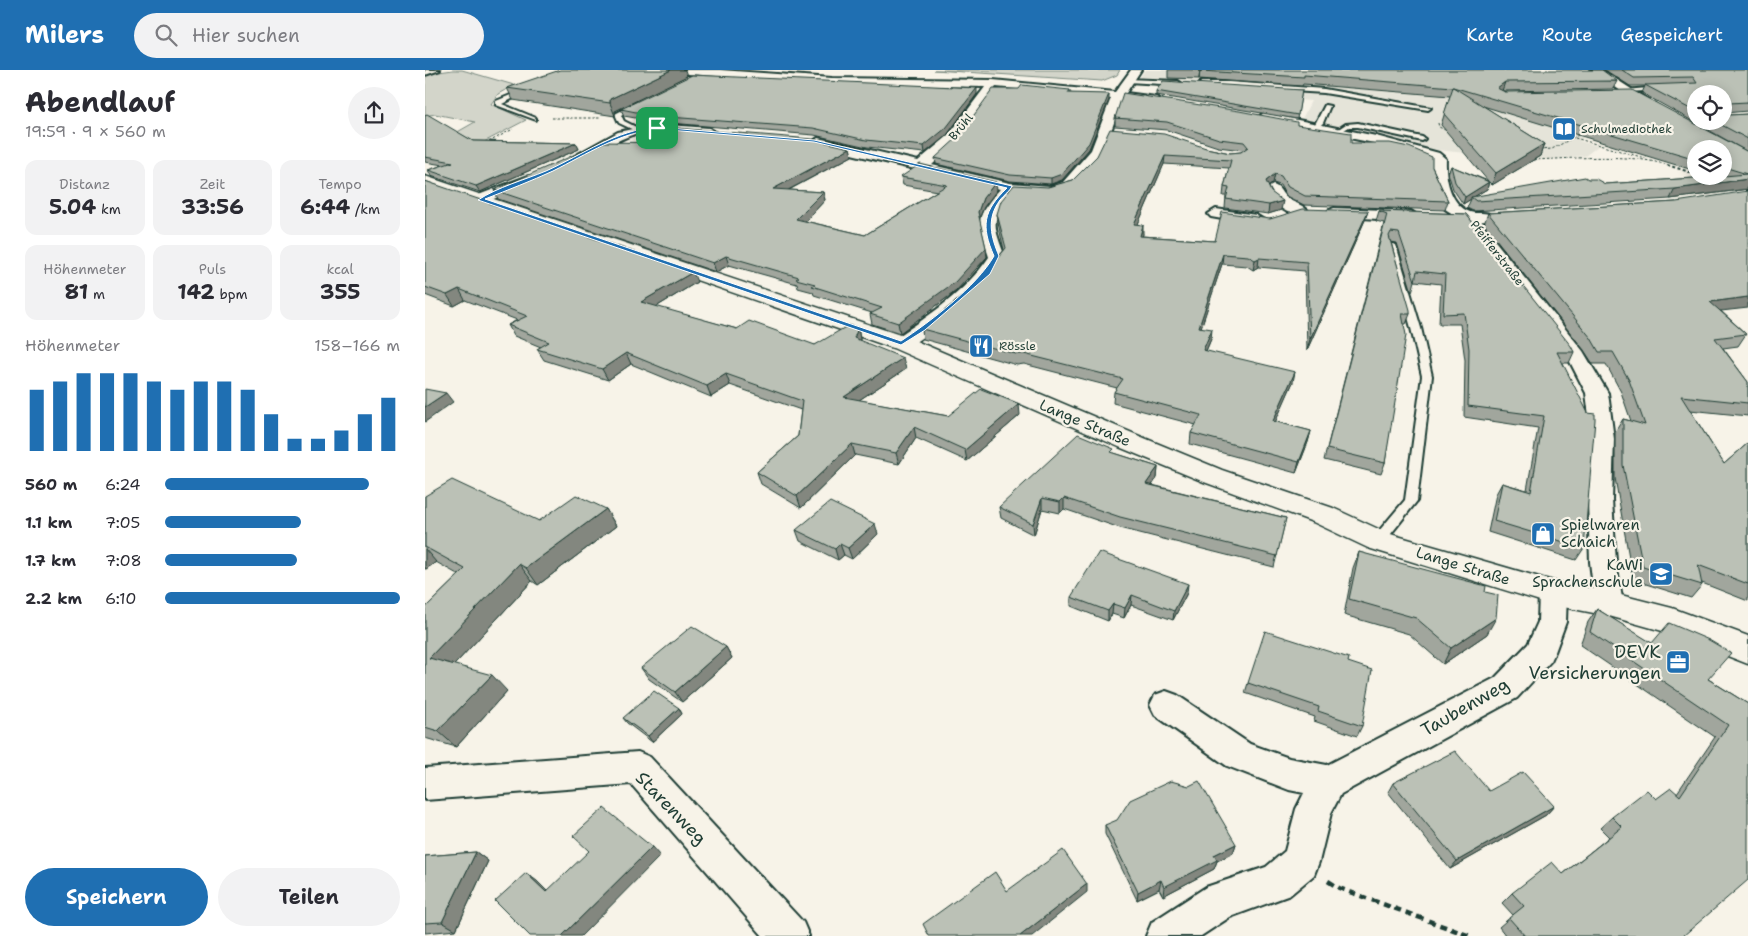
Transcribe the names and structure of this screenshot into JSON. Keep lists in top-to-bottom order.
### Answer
{
  "streets": {
    "street": [
      "Brühl",
      "Pfeifferstraße",
      "Lange Straße",
      "Taubenweg",
      "Starenweg"
    ]
  },
  "crossings": [
    ["Pfeifferstraße", "Lange Straße"],
    ["Lange Straße", "Taubenweg"]
  ],
  "places": {
    "library": ["Schulmediothek"],
    "restaurant": ["Rössle"],
    "shop": ["Spielwaren Schaich"],
    "school or university": ["KaWi Sprachenschule"],
    "office": ["DEVK Versicherungen"]
  },
  "page": {
    "header": "Milers",
    "search": "Hier suchen",
    "nav": ["Karte", "Route", "Gespeichert"],
    "heading": ["Abendlauf", "19:59 · 9 × 560 m"],
    "stats": [
      ["Distanz", "5.04 km"],
      ["Zeit", "33:56"],
      ["Tempo", "6:44 /km"],
      ["Höhenmeter", "81 m"],
      ["Puls", "142 bpm"],
      ["kcal", "355"]
    ],
    "chart": ["Höhenmeter", "158–166 m"],
    "list": [
      {
        "name": "560 m",
        "note": "6:24"
      },
      {
        "name": "1.1 km",
        "note": "7:05"
      },
      {
        "name": "1.7 km",
        "note": "7:08"
      },
      {
        "name": "2.2 km",
        "note": "6:10"
      }
    ],
    "buttons": ["Speichern", "Teilen"]
  }
}
